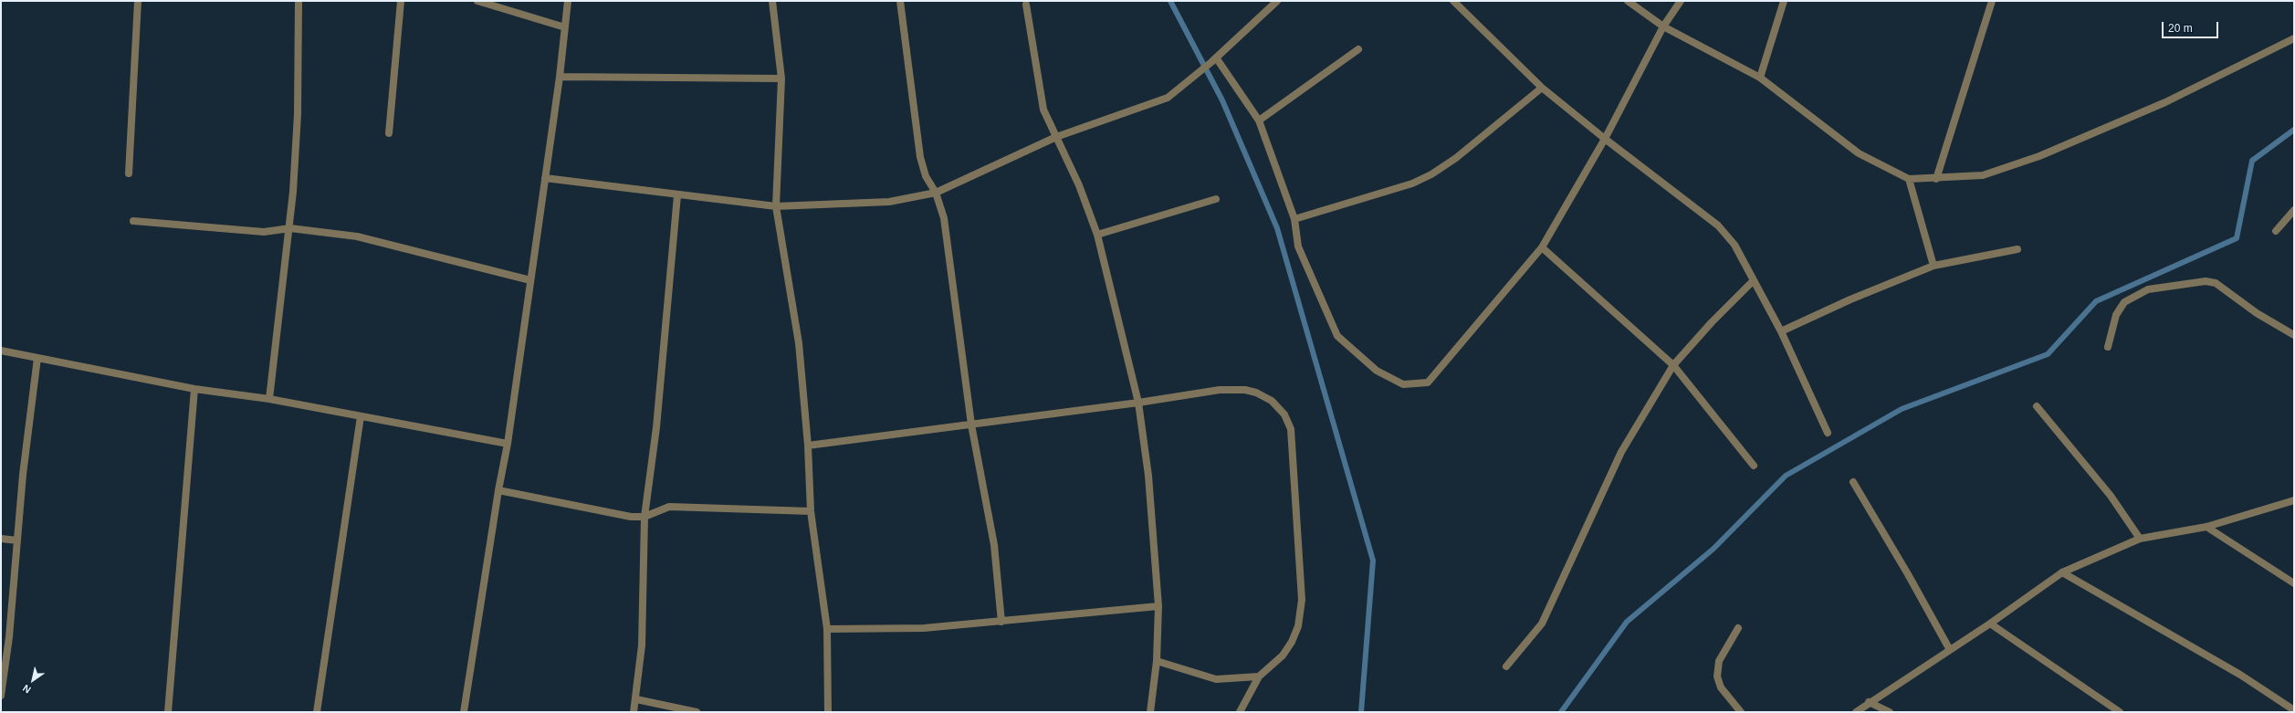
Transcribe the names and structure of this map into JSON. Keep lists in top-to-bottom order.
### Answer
{
  "scale_bar": "20 m",
  "north": "bottom left"
}
